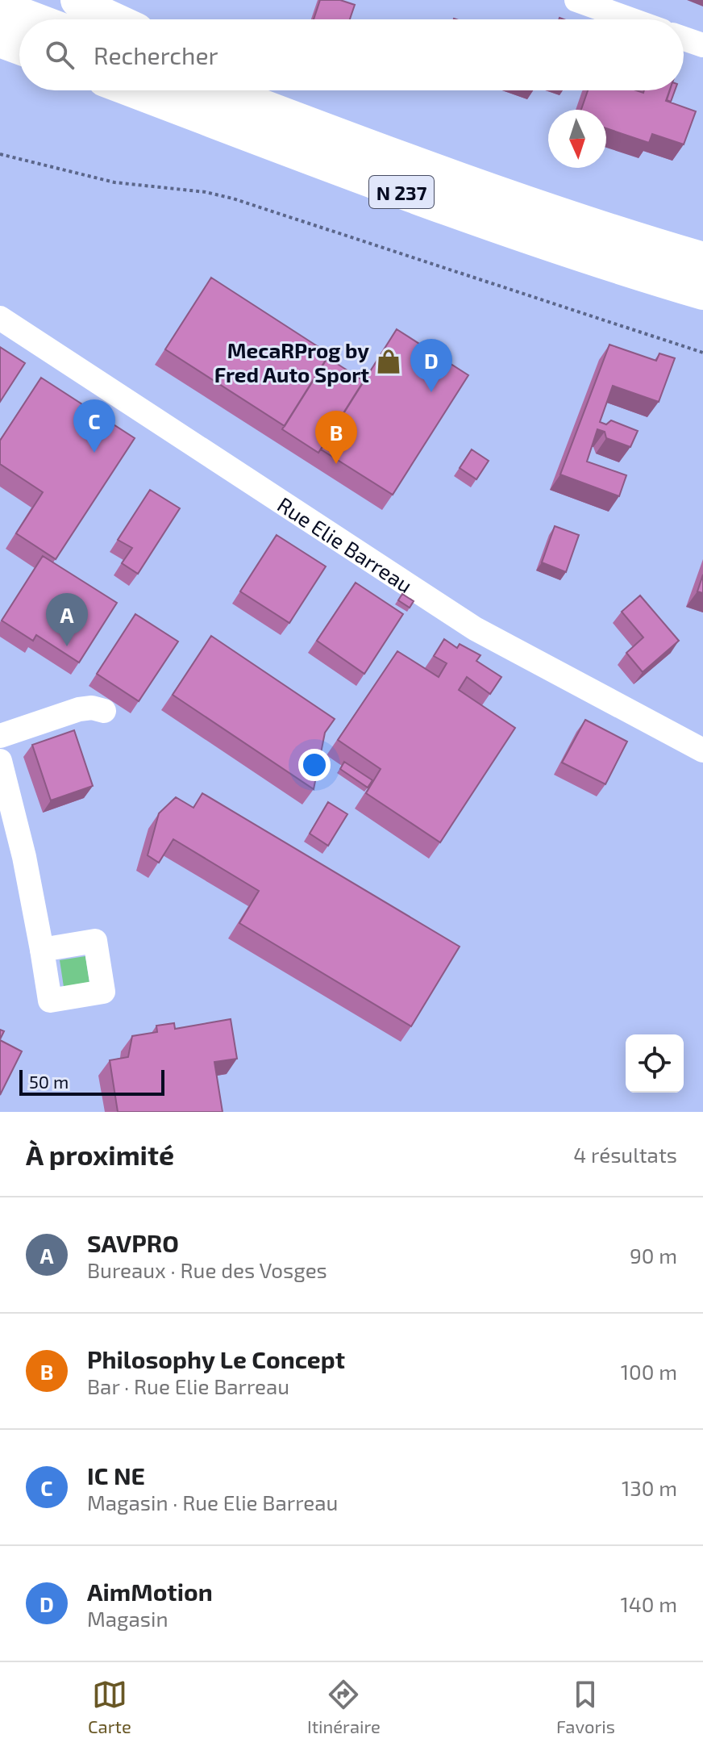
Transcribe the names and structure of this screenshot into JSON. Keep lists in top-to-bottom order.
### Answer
{
  "streets": {
    "highway": ["N 237"],
    "street": ["Rue Elie Barreau"]
  },
  "places": {
    "shop": ["MecaRProg by Fred Auto Sport"]
  },
  "scale_bar": "50 m",
  "north": "bottom",
  "page": {
    "search": "Rechercher",
    "pins": [
      "D",
      "C",
      "B",
      "A"
    ],
    "scale": "50 m",
    "heading": ["À proximité", "4 résultats"],
    "list": [
      {
        "mark": "A",
        "name": "SAVPRO",
        "note": "Bureaux · Rue des Vosges",
        "value": "90 m"
      },
      {
        "mark": "B",
        "name": "Philosophy Le Concept",
        "note": "Bar · Rue Elie Barreau",
        "value": "100 m"
      },
      {
        "mark": "C",
        "name": "IC NE",
        "note": "Magasin · Rue Elie Barreau",
        "value": "130 m"
      },
      {
        "mark": "D",
        "name": "AimMotion",
        "note": "Magasin",
        "value": "140 m"
      }
    ],
    "nav": ["Carte", "Itinéraire", "Favoris"]
  }
}
